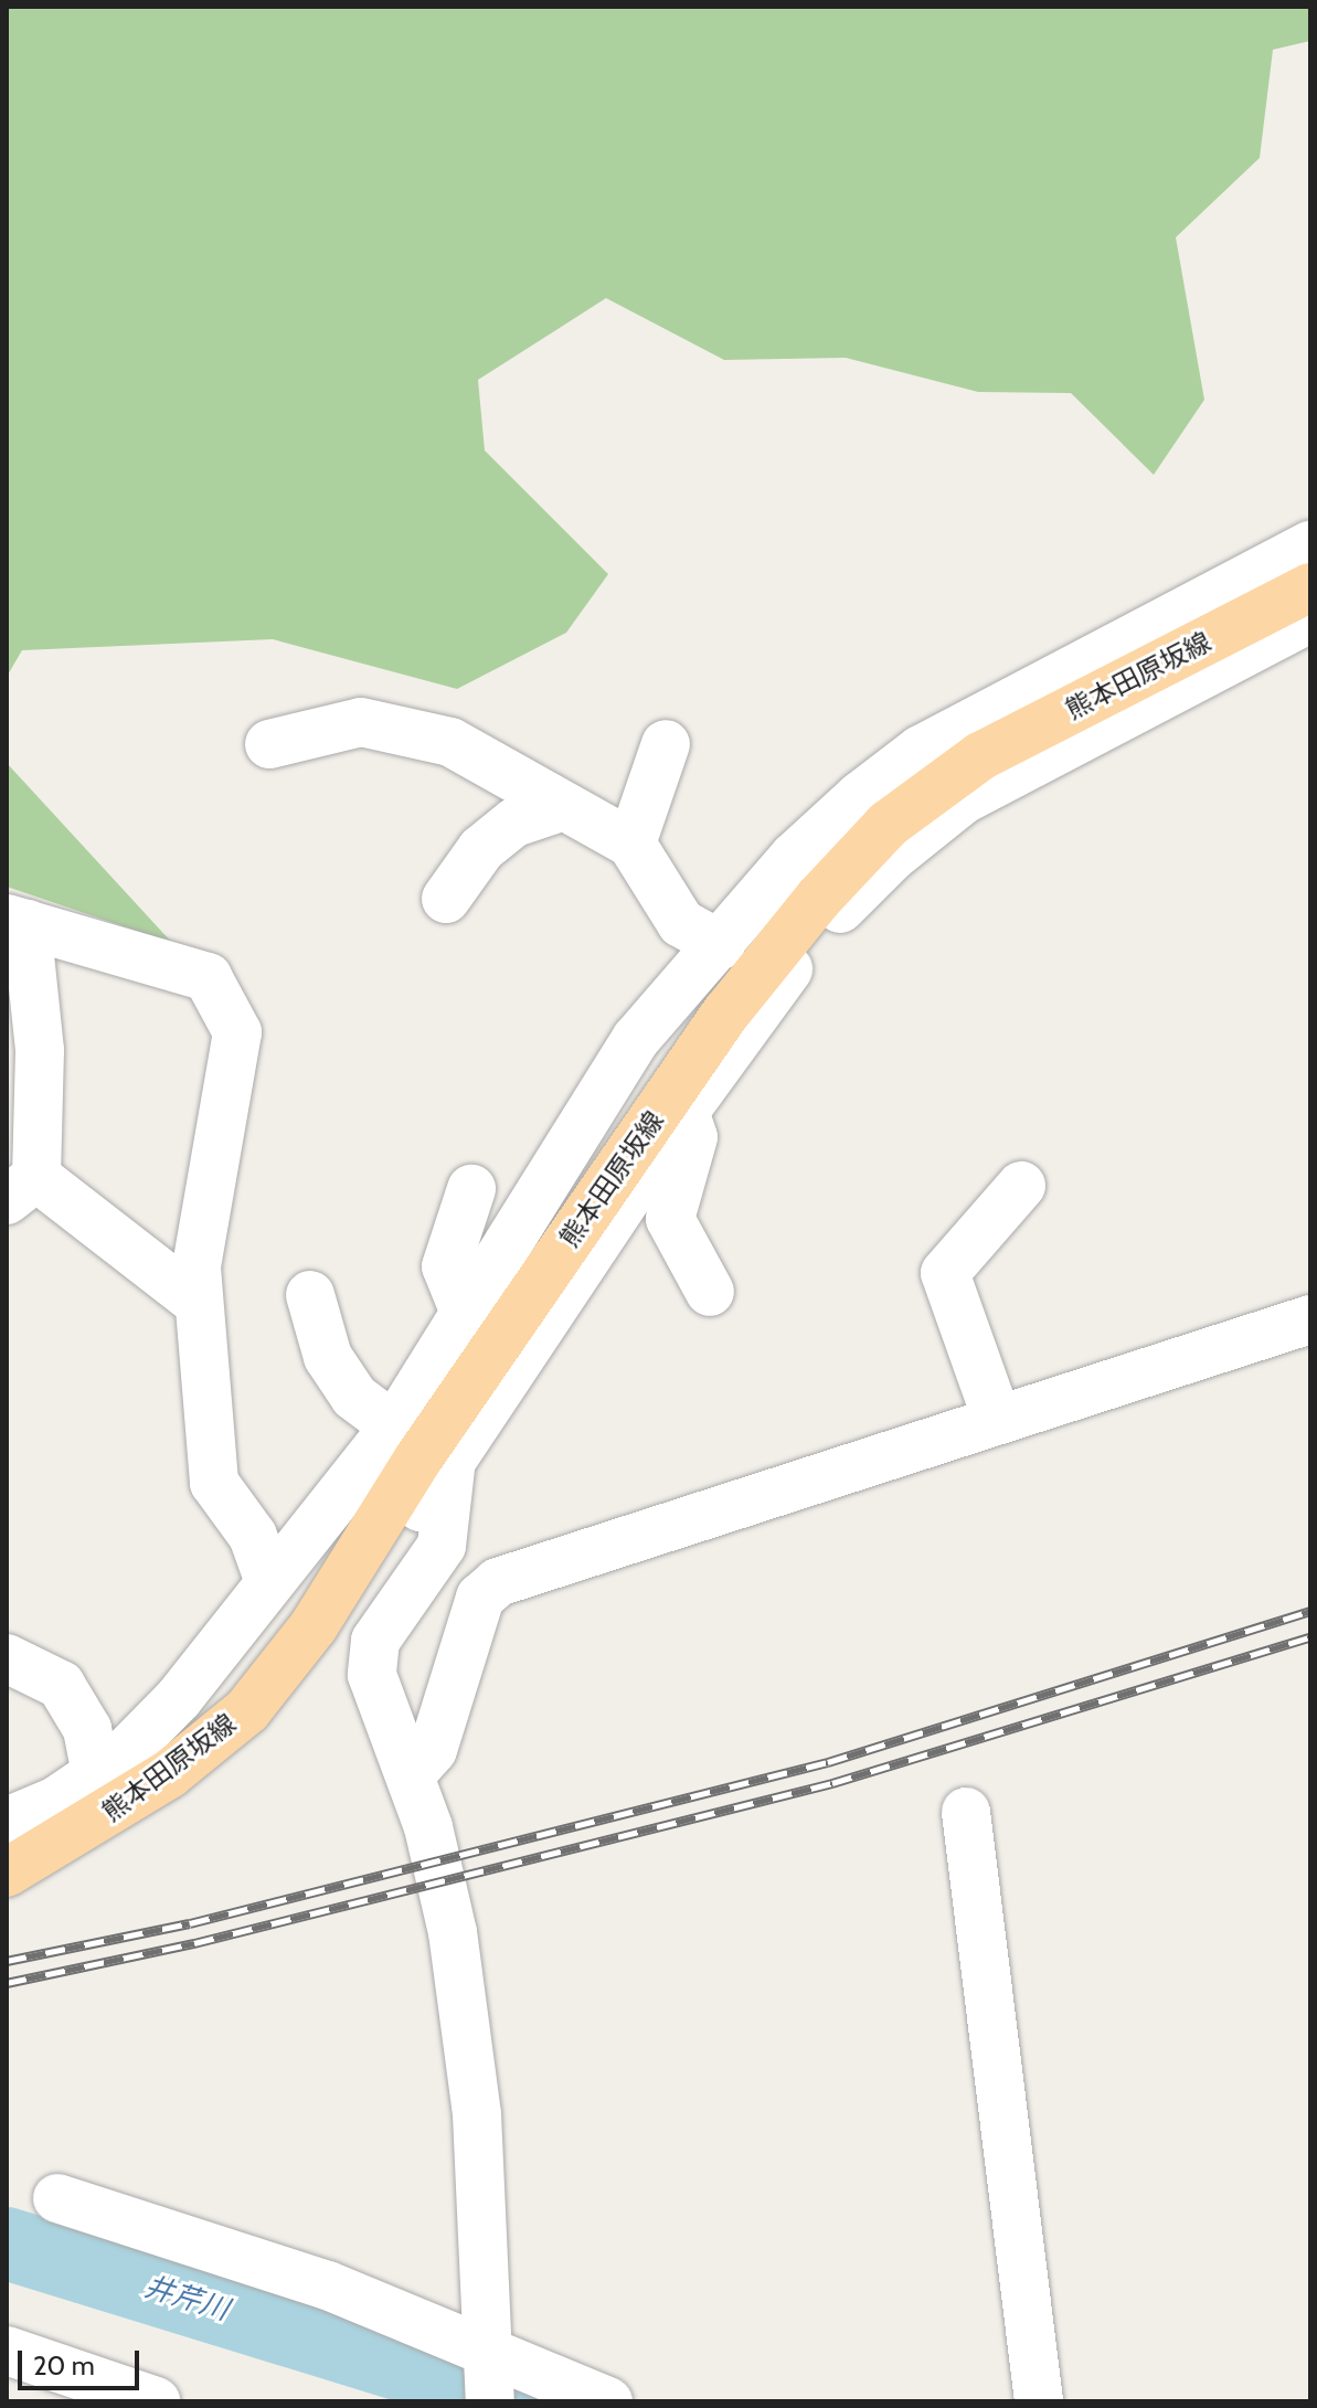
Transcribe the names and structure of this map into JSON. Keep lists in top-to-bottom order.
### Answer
{
  "streets": {
    "main road": ["熊本田原坂線"]
  },
  "water": ["井芹川"],
  "scale_bar": "20 m"
}
